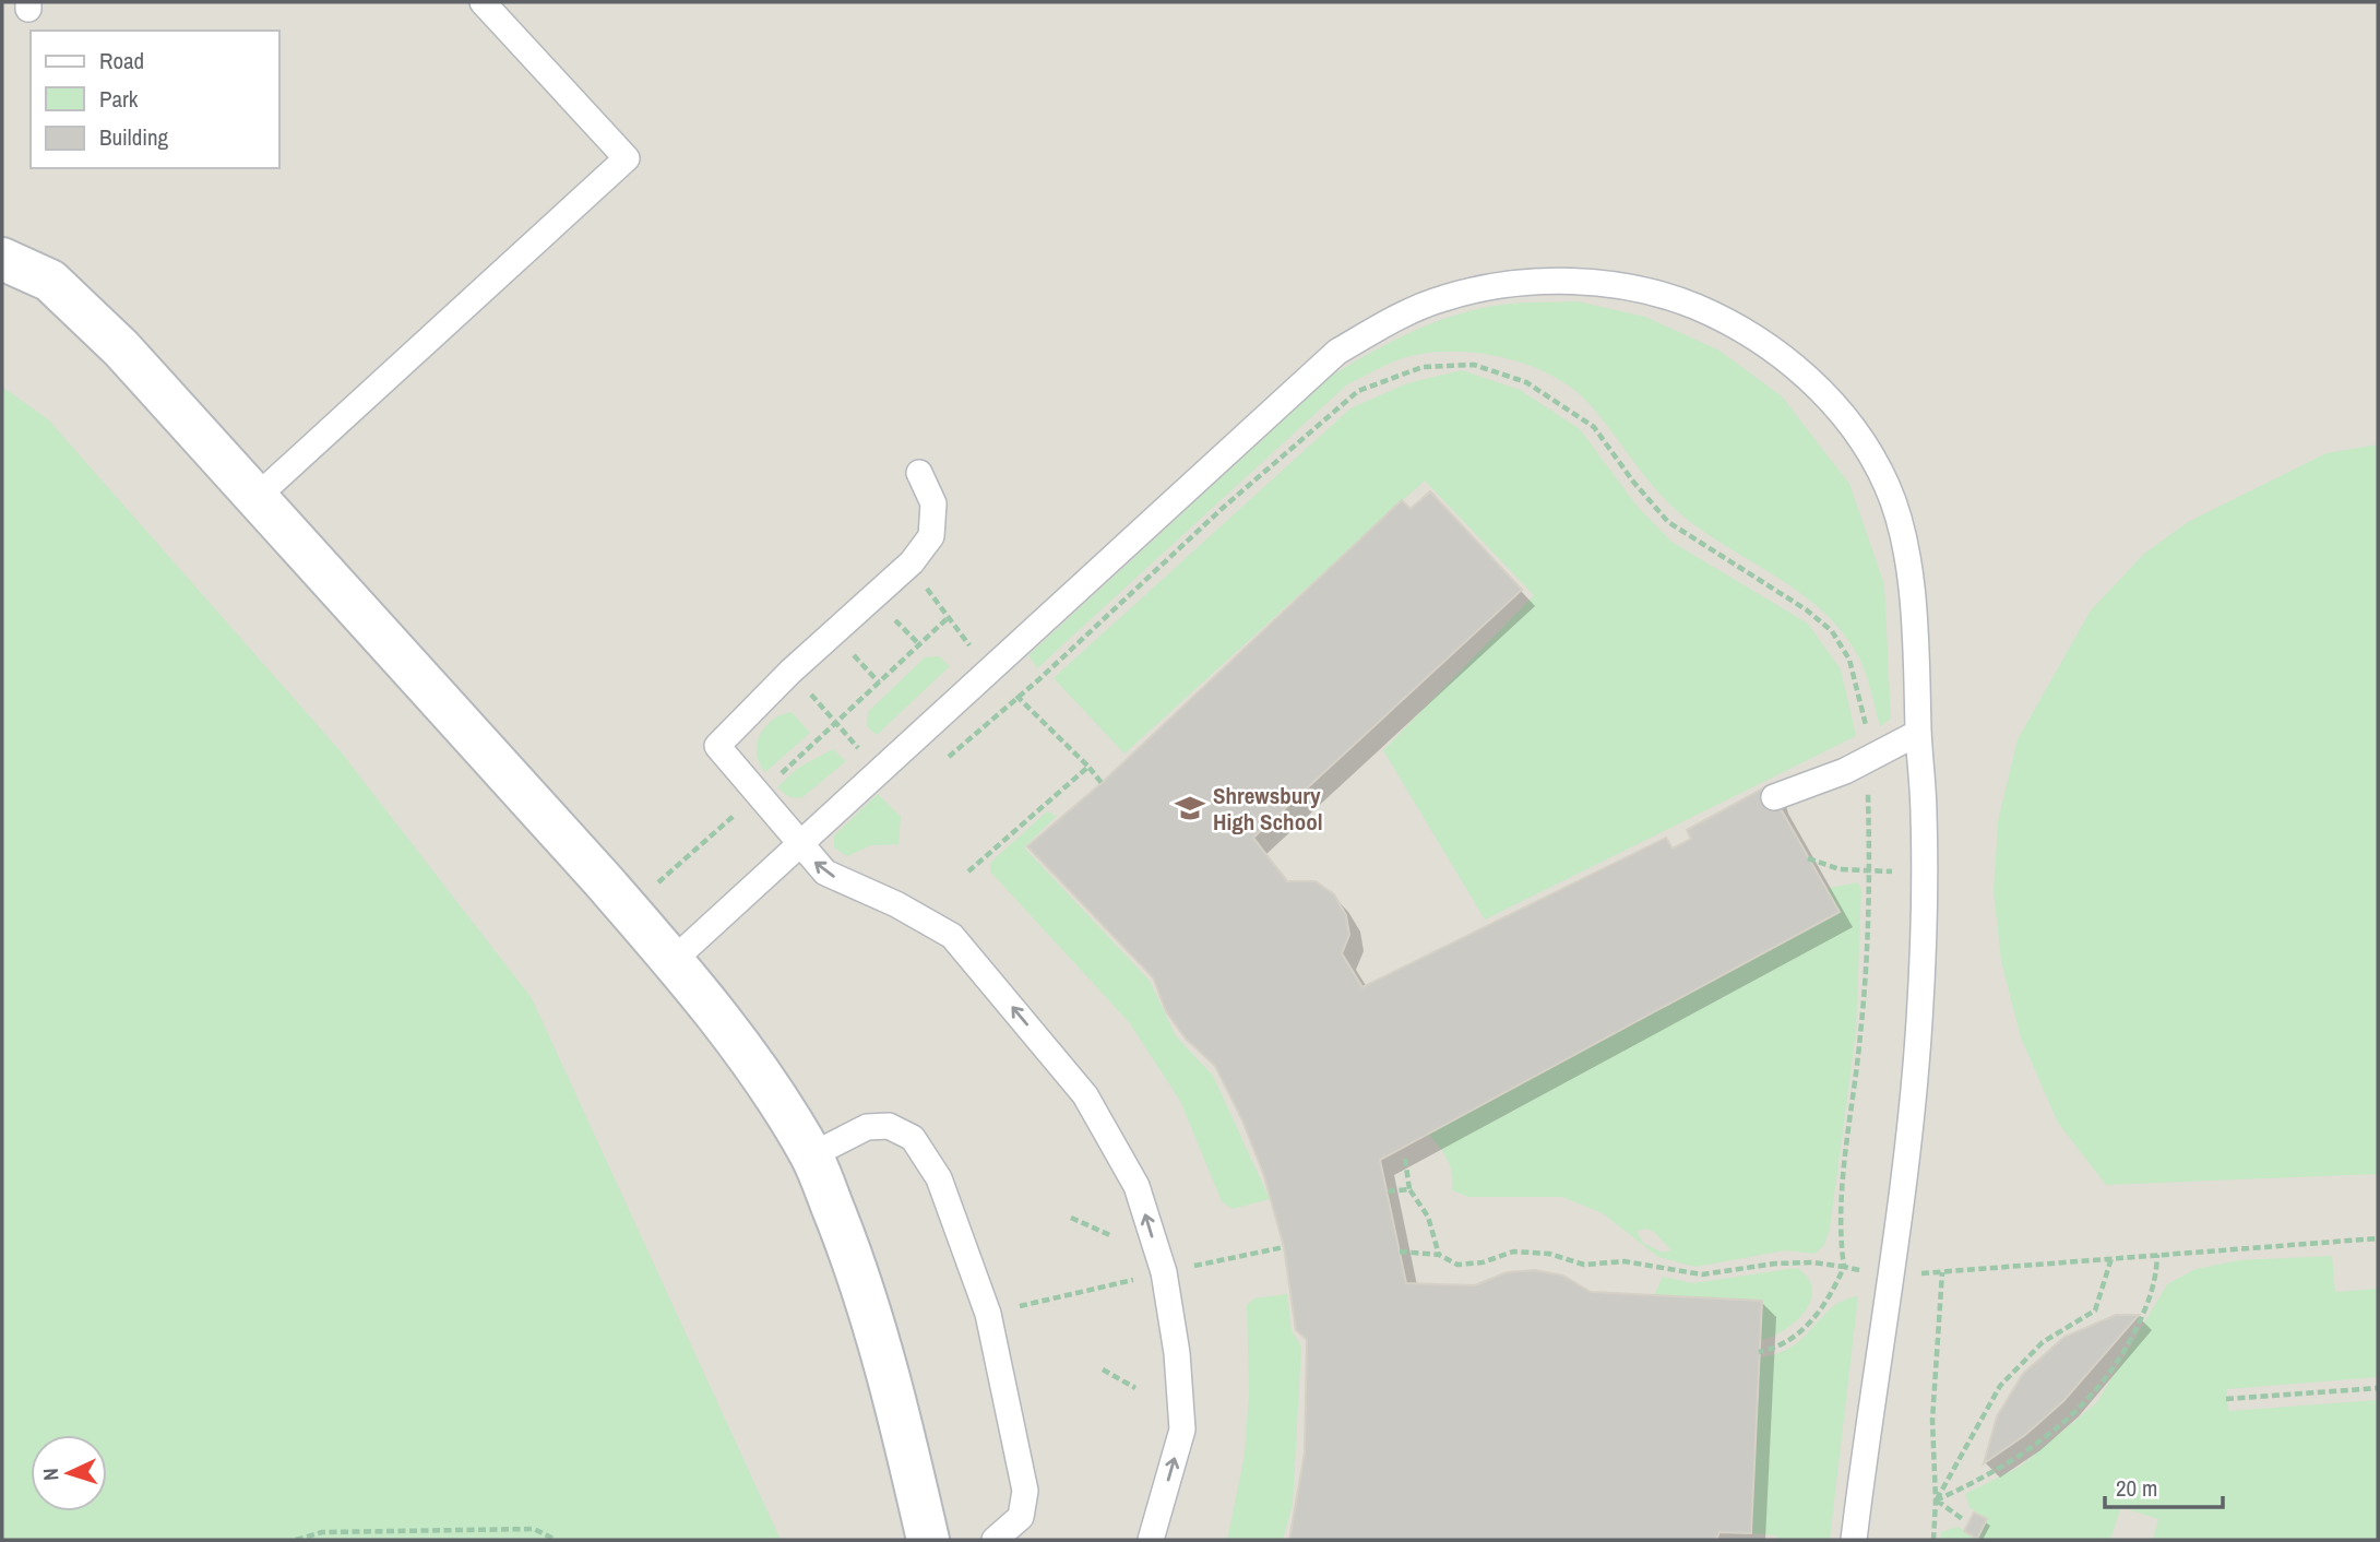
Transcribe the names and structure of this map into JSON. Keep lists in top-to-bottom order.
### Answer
{
  "places": {
    "school or university": ["Shrewsbury High School"]
  },
  "legend": ["Road", "Park", "Building"],
  "scale_bar": "20 m",
  "north": "left"
}
